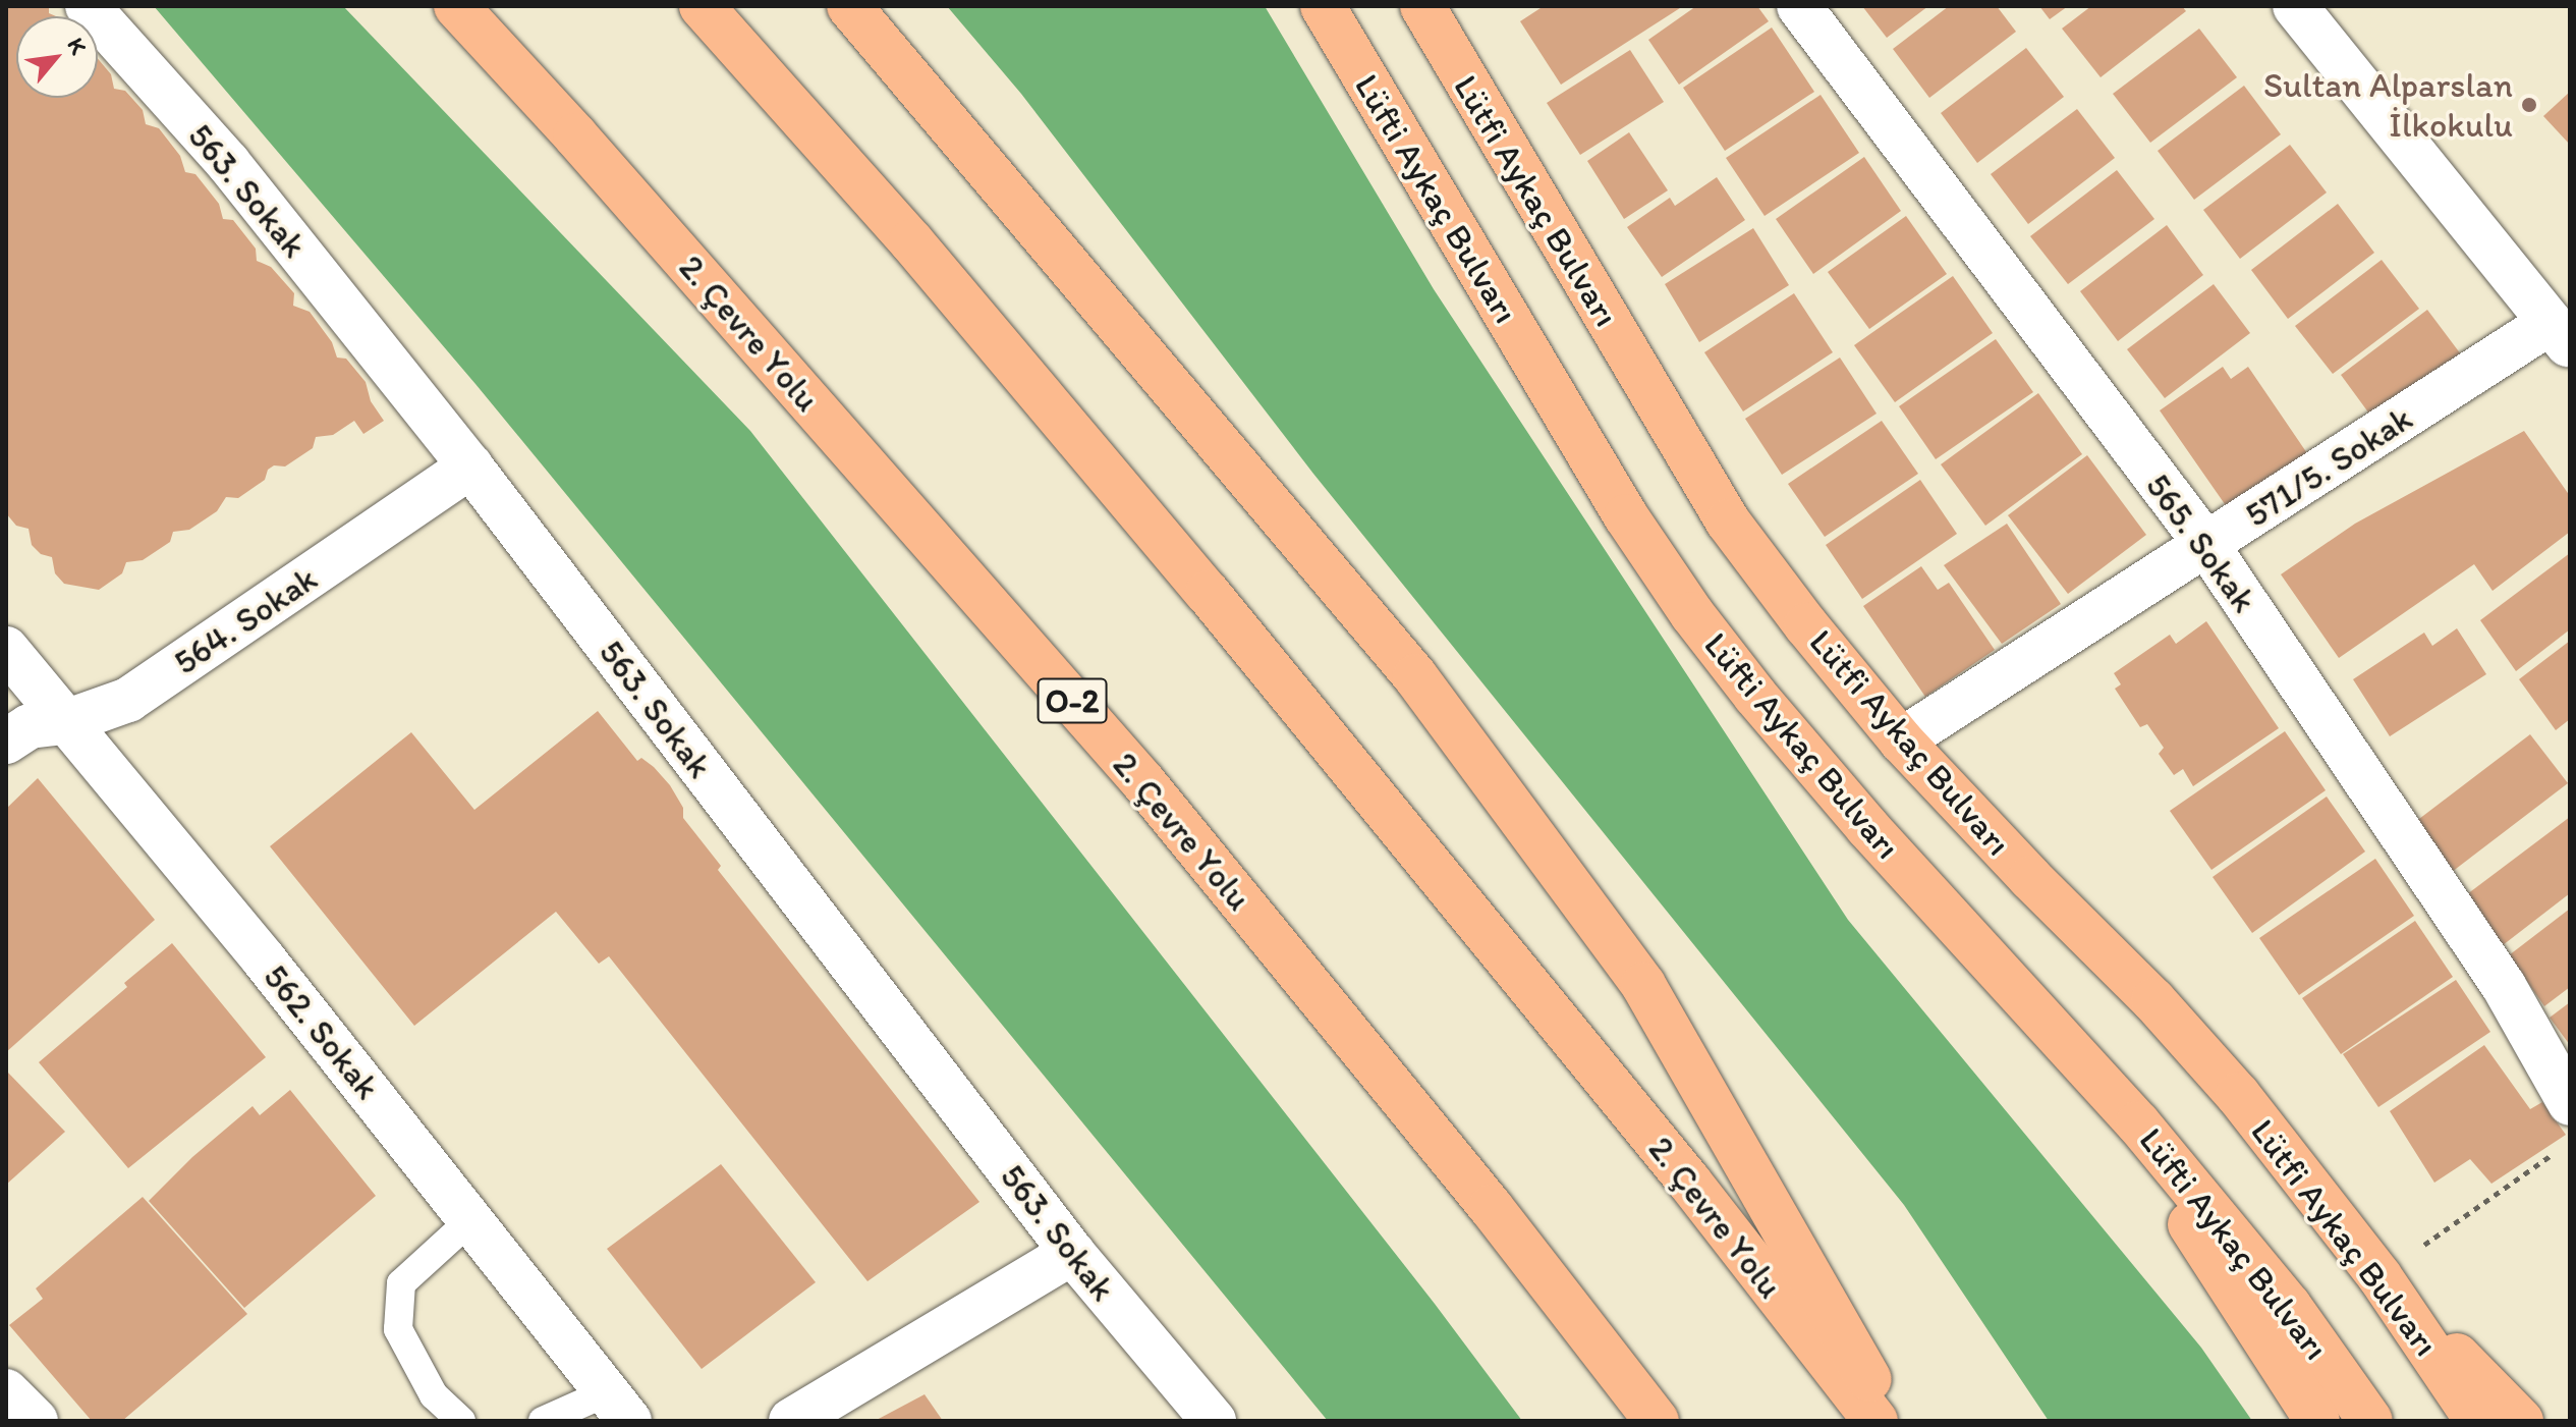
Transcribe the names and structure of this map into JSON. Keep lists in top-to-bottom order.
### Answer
{
  "streets": {
    "main road": [
      "Lüfti Aykaç Bulvarı",
      "Lütfi Aykaç Bulvarı",
      "2. Çevre Yolu",
      "O-2"
    ],
    "street": [
      "563. Sokak",
      "571/5. Sokak",
      "565. Sokak",
      "564. Sokak",
      "562. Sokak"
    ]
  },
  "crossings": [
    ["563. Sokak", "564. Sokak"],
    ["Lütfi Aykaç Bulvarı", "571/5. Sokak"],
    ["571/5. Sokak", "565. Sokak"],
    ["564. Sokak", "562. Sokak"]
  ],
  "places": ["Sultan Alparslan İlkokulu"],
  "north": "top right"
}
